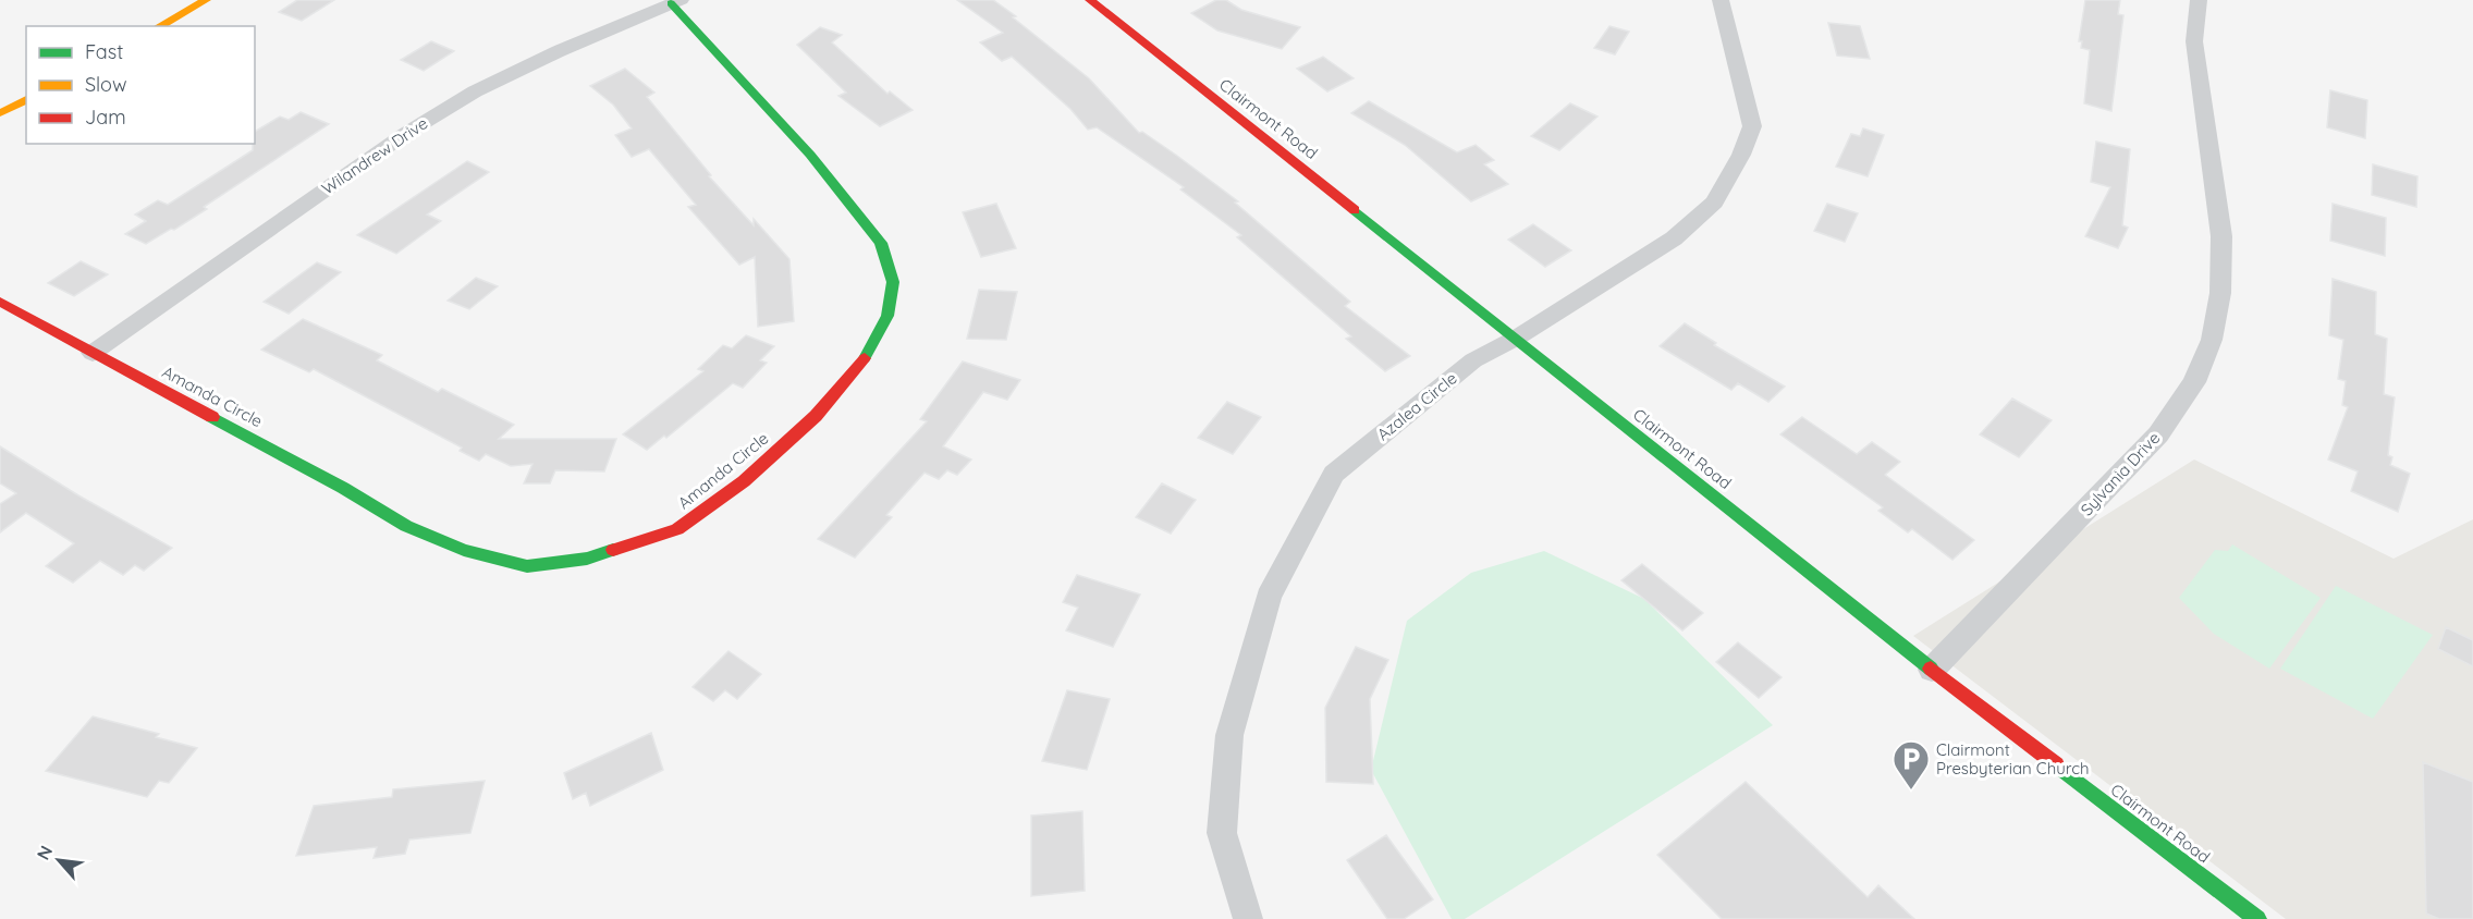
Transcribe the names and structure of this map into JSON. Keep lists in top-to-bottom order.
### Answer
{
  "streets": {
    "street": [
      "Clairmont Road",
      "Wilandrew Drive",
      "Amanda Circle",
      "Azalea Circle",
      "Sylvania Drive"
    ]
  },
  "crossings": [
    ["Clairmont Road", "Azalea Circle"],
    ["Clairmont Road", "Sylvania Drive"],
    ["Wilandrew Drive", "Amanda Circle"]
  ],
  "places": {
    "parking": ["Clairmont Presbyterian Church"]
  },
  "legend": ["Fast", "Slow", "Jam"],
  "north": "top left"
}
